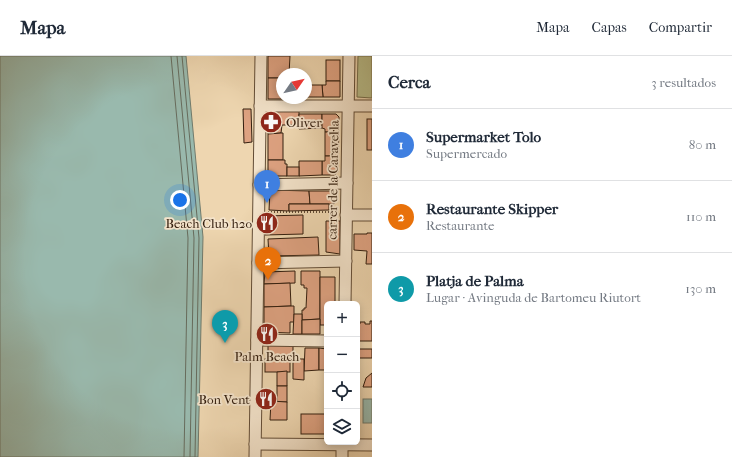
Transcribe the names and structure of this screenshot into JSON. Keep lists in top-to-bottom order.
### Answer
{
  "streets": {
    "street": ["carrer de la Caravel·la"]
  },
  "places": {
    "pharmacy": ["Oliver"],
    "restaurant": ["Beach Club h2o", "Palm Beach", "Bon Vent"]
  },
  "north": "top right",
  "page": {
    "header": "Mapa",
    "nav": ["Mapa", "Capas", "Compartir"],
    "heading": ["Cerca", "3 resultados"],
    "list": [
      {
        "mark": "1",
        "name": "Supermarket Tolo",
        "note": "Supermercado",
        "value": "80 m"
      },
      {
        "mark": "2",
        "name": "Restaurante Skipper",
        "note": "Restaurante",
        "value": "110 m"
      },
      {
        "mark": "3",
        "name": "Platja de Palma",
        "note": "Lugar · Avinguda de Bartomeu Riutort",
        "value": "130 m"
      }
    ],
    "pins": ["1", "2", "3"],
    "map_buttons": ["+", "−"]
  }
}
